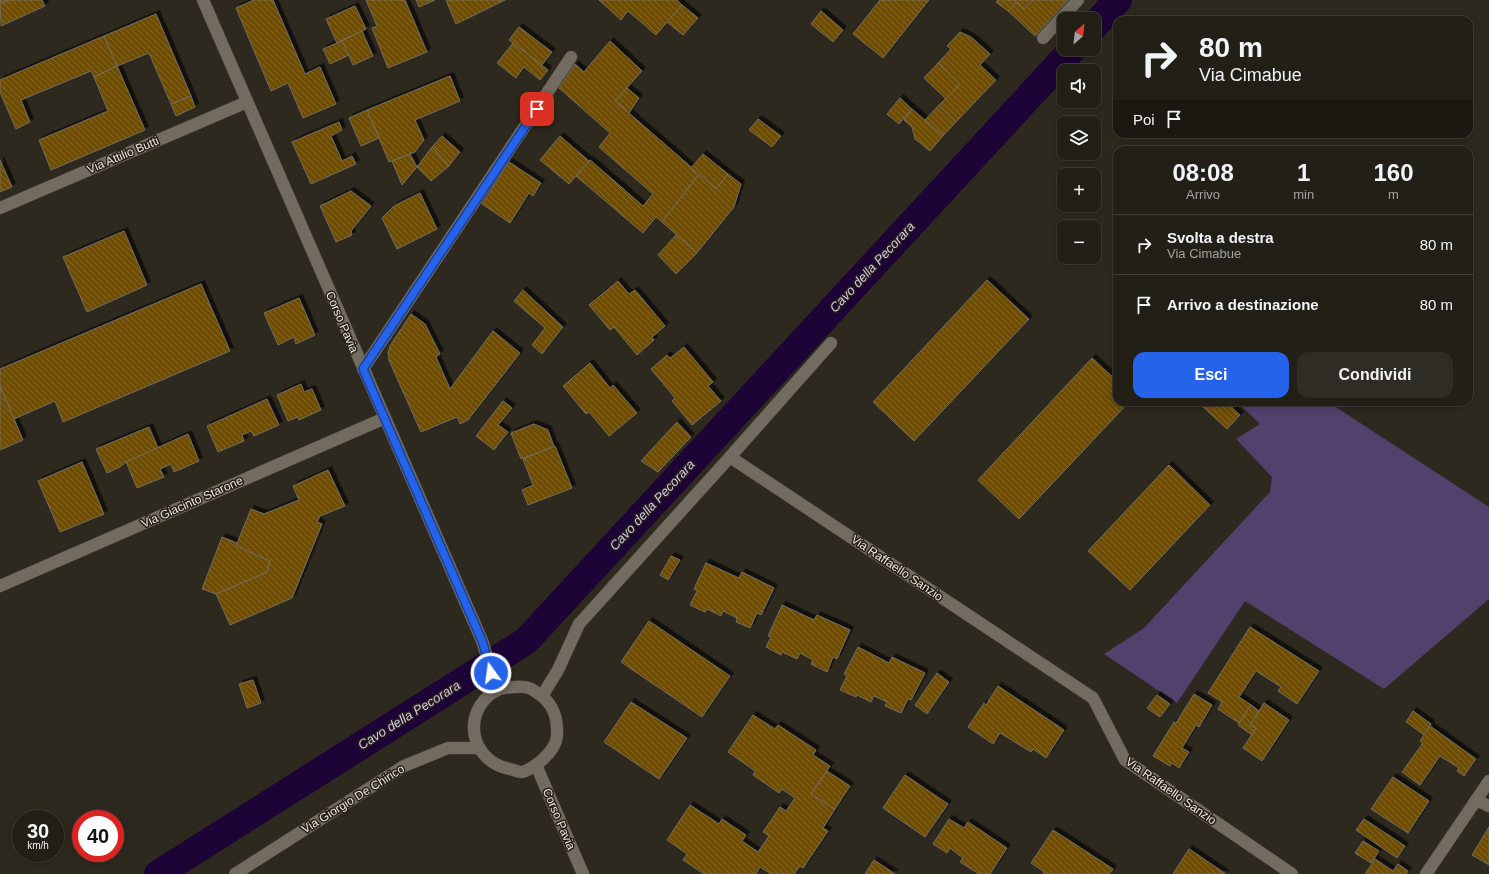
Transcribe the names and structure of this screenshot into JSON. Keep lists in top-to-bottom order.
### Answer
{
  "streets": {
    "street": [
      "Via Attilio Butti",
      "Corso Pavia",
      "Via Giacinto Starone",
      "Via Raffaello Sanzio",
      "Via Giorgio De Chirico"
    ]
  },
  "crossings": [
    ["Via Attilio Butti", "Corso Pavia"],
    ["Corso Pavia", "Via Giacinto Starone"],
    ["Corso Pavia", "Via Giorgio De Chirico"]
  ],
  "water": ["Cavo della Pecorara"],
  "north": "top right",
  "page": {
    "map_buttons": ["+", "−"],
    "turn": ["80 m", "Via Cimabue"],
    "then": "Poi",
    "eta": [
      "08:08",
      "Arrivo",
      "1",
      "min",
      "160",
      "m"
    ],
    "list": [
      {
        "name": "Svolta a destra",
        "note": "Via Cimabue",
        "value": "80 m"
      },
      {
        "name": "Arrivo a destinazione",
        "value": "80 m"
      }
    ],
    "buttons": ["Esci", "Condividi"],
    "speed": "30 km/h",
    "limit": "40"
  }
}
